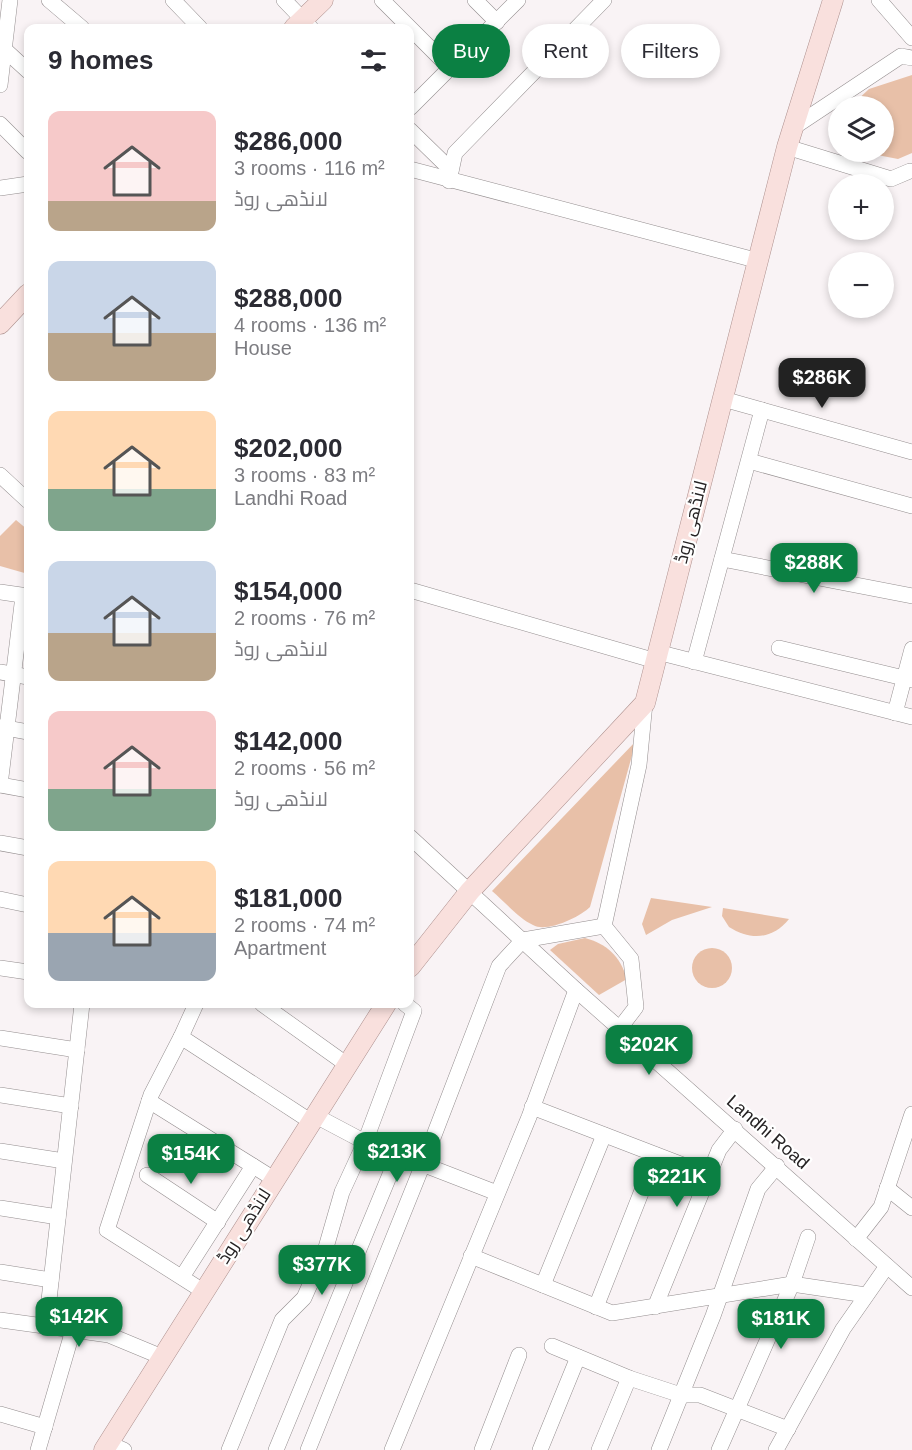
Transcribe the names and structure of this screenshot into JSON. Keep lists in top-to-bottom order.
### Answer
{
  "streets": {
    "main road": ["لانڈھی روڈ"],
    "street": ["Landhi Road"]
  },
  "crossings": [
    ["لانڈھی روڈ", "Landhi Road"]
  ],
  "page": {
    "chip": ["Buy", "Rent", "Filters"],
    "heading": "9 homes",
    "map_buttons": ["+", "−"],
    "list": [
      {
        "name": "$286,000",
        "note": "3 rooms · 116 m² · لانڈھی روڈ"
      },
      {
        "name": "$288,000",
        "note": "4 rooms · 136 m² · House"
      },
      {
        "name": "$202,000",
        "note": "3 rooms · 83 m² · Landhi Road"
      },
      {
        "name": "$154,000",
        "note": "2 rooms · 76 m² · لانڈھی روڈ"
      },
      {
        "name": "$142,000",
        "note": "2 rooms · 56 m² · لانڈھی روڈ"
      },
      {
        "name": "$181,000",
        "note": "2 rooms · 74 m² · Apartment"
      }
    ],
    "price": [
      "$286K",
      "$288K",
      "$202K",
      "$213K",
      "$154K",
      "$221K",
      "$377K",
      "$142K",
      "$181K"
    ]
  }
}
